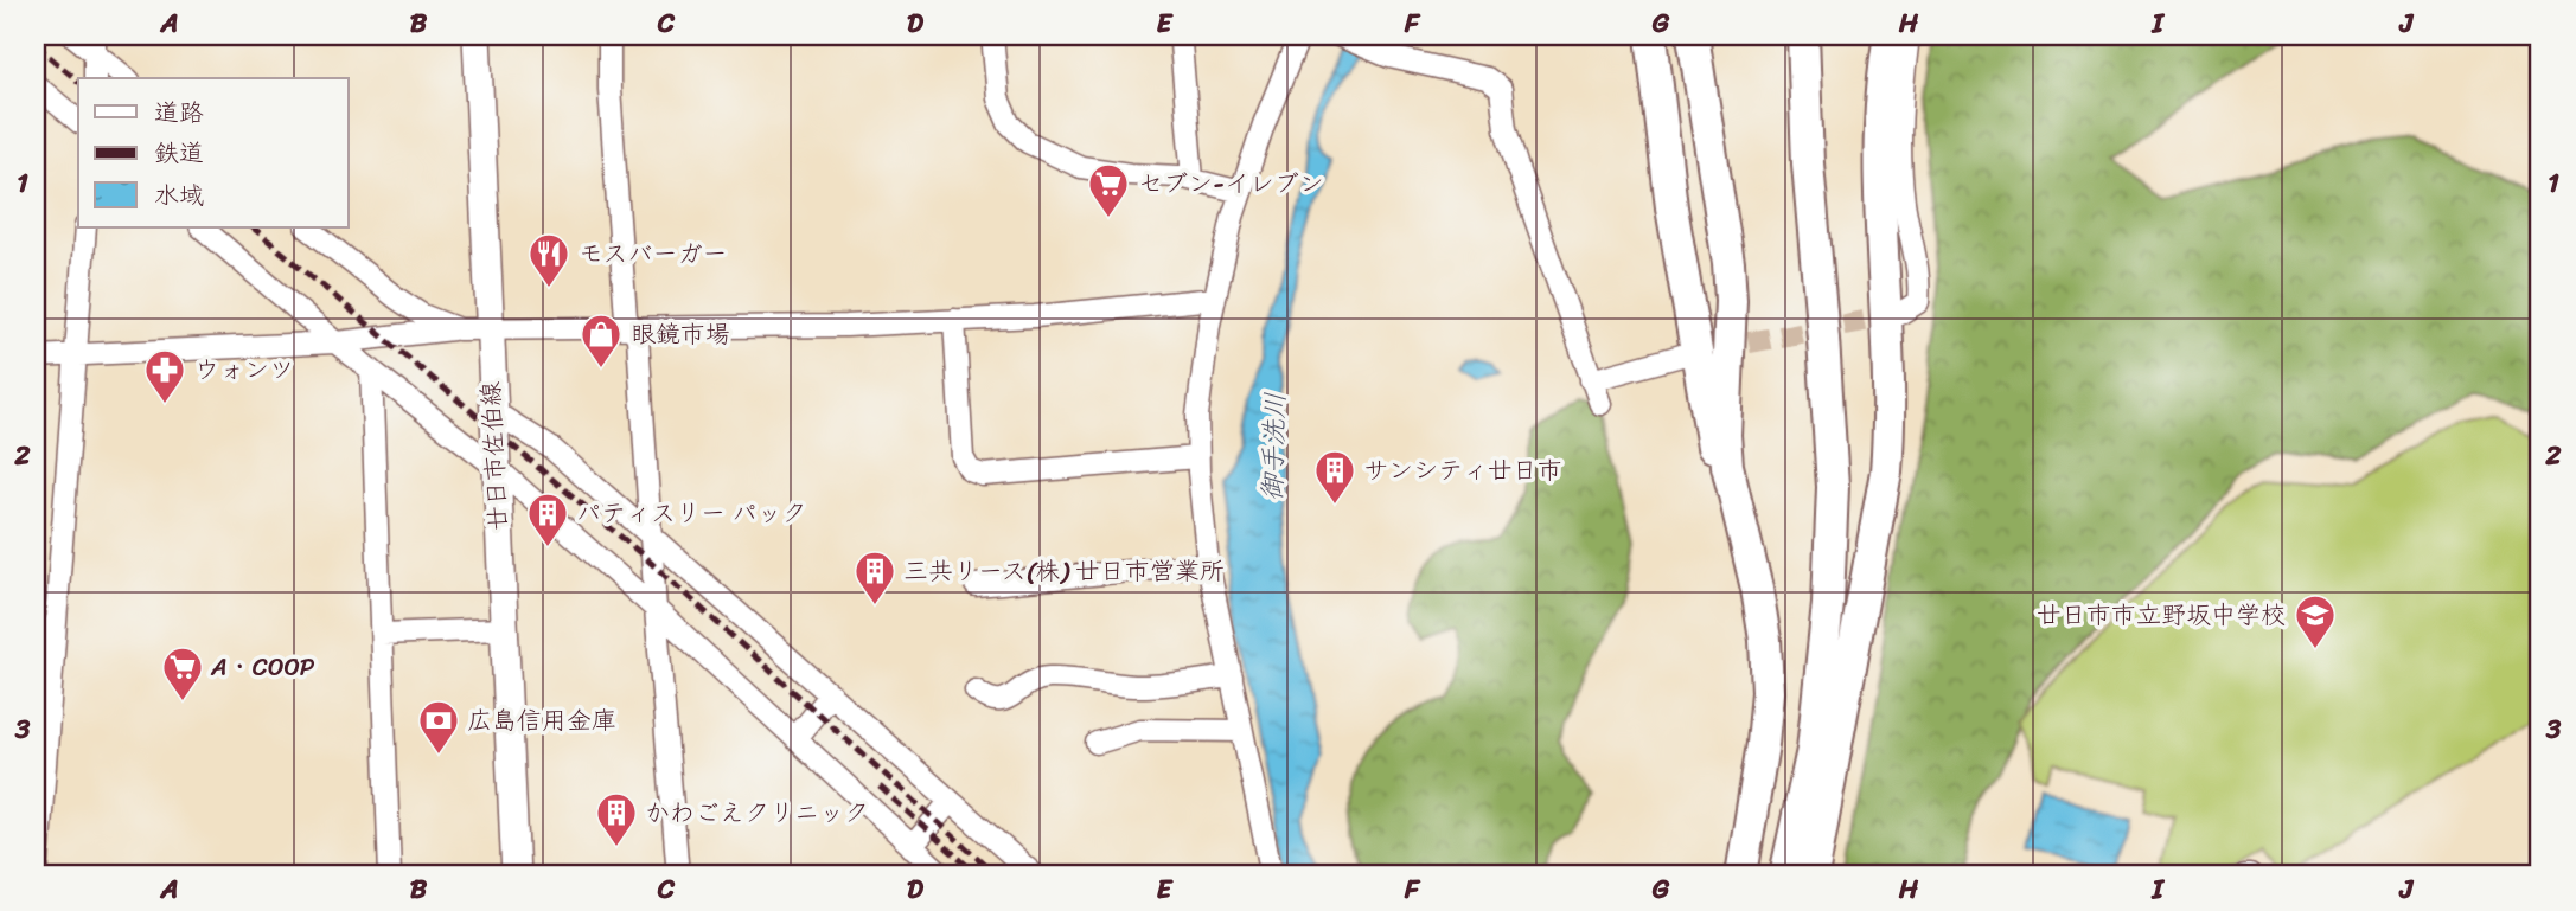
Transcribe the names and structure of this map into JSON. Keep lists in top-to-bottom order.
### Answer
{
  "streets": {
    "main road": ["廿日市佐伯線"]
  },
  "water": ["御手洗川"],
  "places": {
    "supermarket": ["セブン-イレブン", "A・COOP"],
    "restaurant": ["モスバーガー"],
    "shop": ["眼鏡市場"],
    "pharmacy": ["ウォンツ"],
    "building": [
      "サンシティ廿日市",
      "パティスリー パック",
      "三共リース(株) 廿日市営業所",
      "かわごえクリニック"
    ],
    "school or university": ["廿日市市立野坂中学校"],
    "bank": ["広島信用金庫"]
  },
  "legend": ["道路", "鉄道", "水域"],
  "grid": {
    "columns": [
      "A",
      "B",
      "C",
      "D",
      "E",
      "F",
      "G",
      "H",
      "I",
      "J"
    ],
    "rows": ["1", "2", "3"]
  }
}
